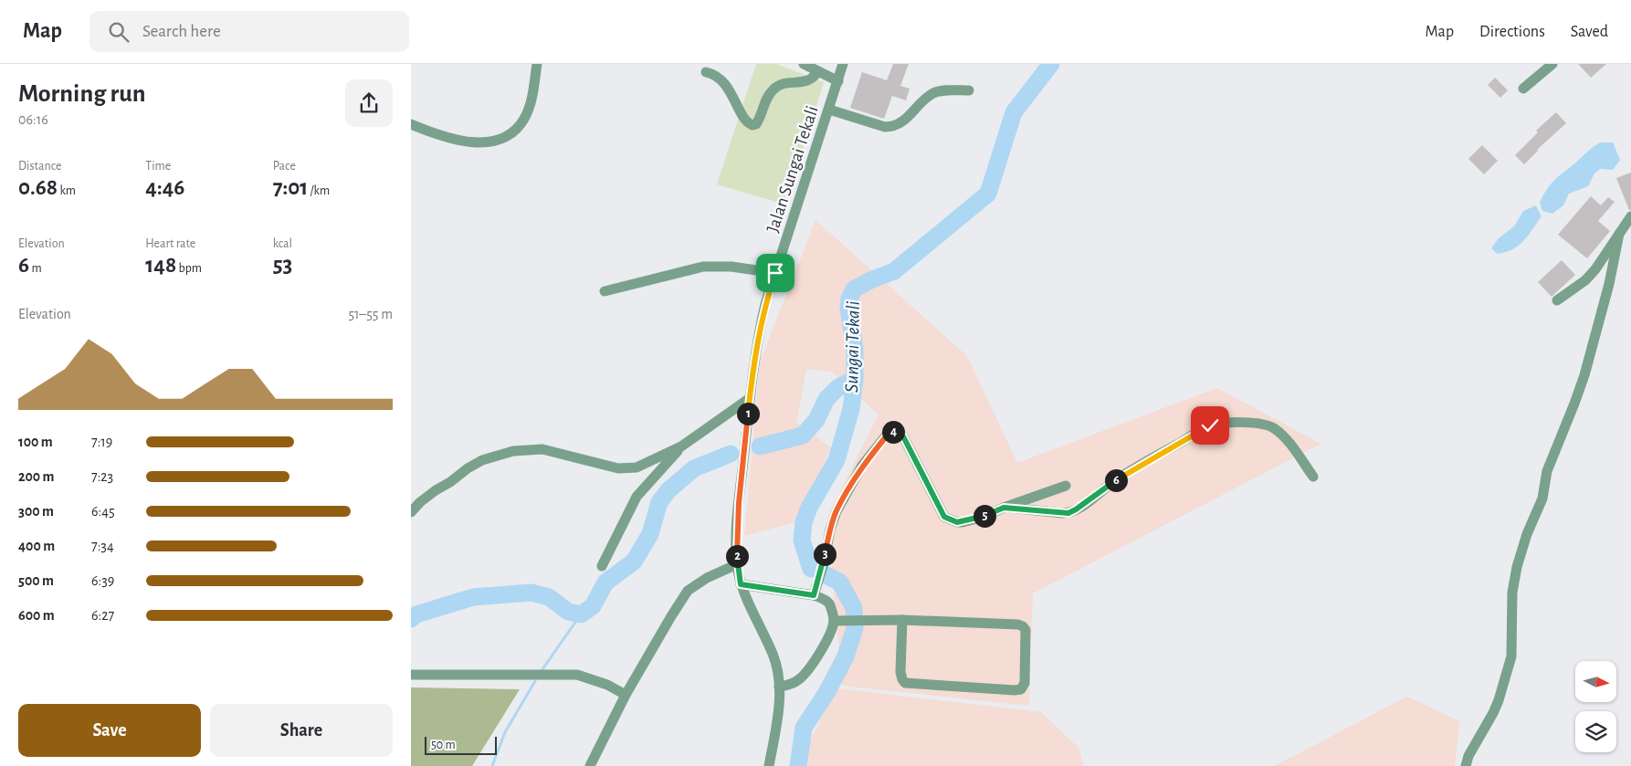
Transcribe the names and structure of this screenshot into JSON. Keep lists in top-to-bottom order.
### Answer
{
  "streets": {
    "street": ["Jalan Sungai Tekali"]
  },
  "water": ["Sungai Tekali"],
  "scale_bar": "50 m",
  "north": "right",
  "page": {
    "header": "Map",
    "search": "Search here",
    "nav": ["Map", "Directions", "Saved"],
    "heading": ["Morning run", "06:16"],
    "stats": [
      ["Distance", "0.68 km"],
      ["Time", "4:46"],
      ["Pace", "7:01 /km"],
      ["Elevation", "6 m"],
      ["Heart rate", "148 bpm"],
      ["kcal", "53"]
    ],
    "chart": ["Elevation", "51–55 m"],
    "pins": [
      "1",
      "4",
      "6",
      "5",
      "3",
      "2"
    ],
    "list": [
      {
        "name": "100 m",
        "note": "7:19"
      },
      {
        "name": "200 m",
        "note": "7:23"
      },
      {
        "name": "300 m",
        "note": "6:45"
      },
      {
        "name": "400 m",
        "note": "7:34"
      },
      {
        "name": "500 m",
        "note": "6:39"
      },
      {
        "name": "600 m",
        "note": "6:27"
      }
    ],
    "buttons": ["Save", "Share"],
    "scale": "50 m"
  }
}
